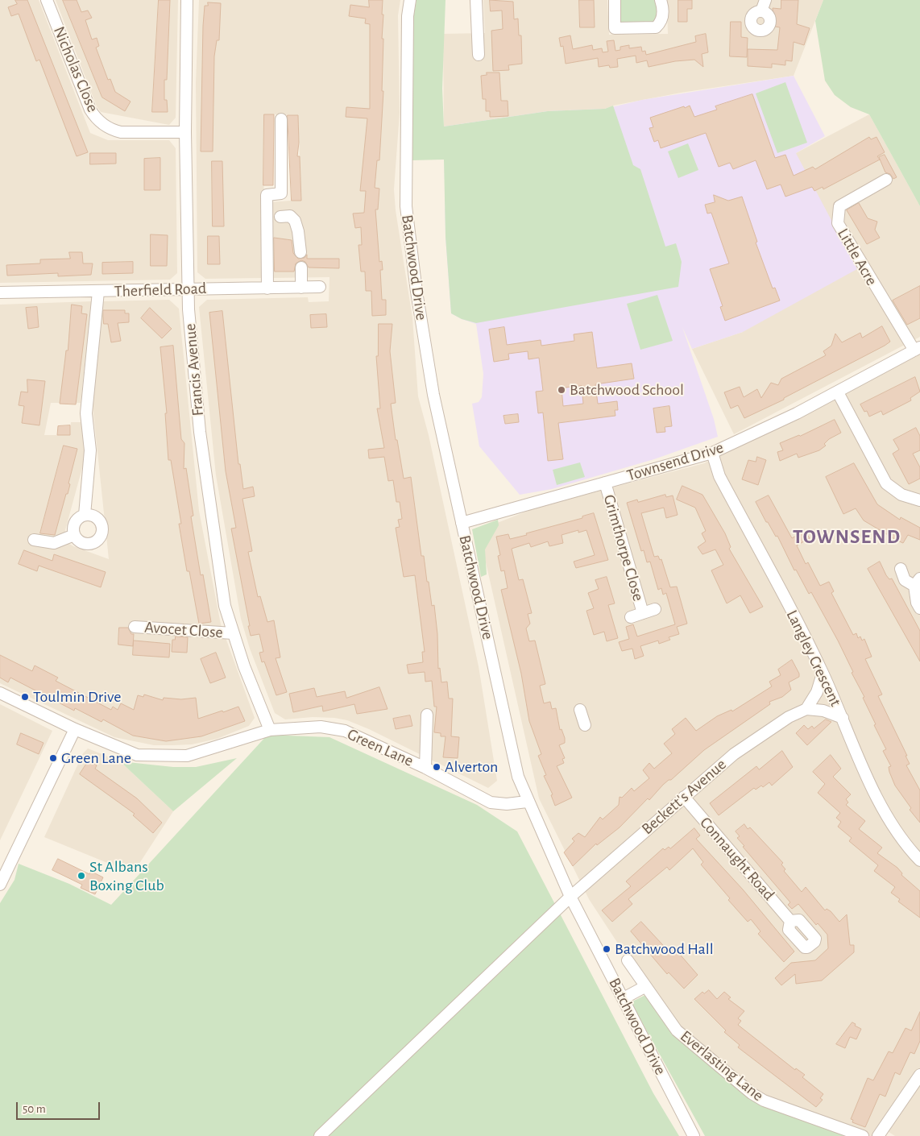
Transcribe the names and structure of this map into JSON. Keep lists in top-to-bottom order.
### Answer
{
  "streets": {
    "street": [
      "Nicholas Close",
      "Little Acre",
      "Batchwood Drive",
      "Therfield Road",
      "Francis Avenue",
      "Townsend Drive",
      "Grimthorpe Close",
      "Avocet Close",
      "Langley Crescent",
      "Green Lane",
      "Beckett's Avenue",
      "Connaught Road",
      "Everlasting Lane"
    ]
  },
  "crossings": [
    ["Nicholas Close", "Francis Avenue"],
    ["Little Acre", "Townsend Drive"],
    ["Batchwood Drive", "Townsend Drive"],
    ["Batchwood Drive", "Green Lane"],
    ["Batchwood Drive", "Beckett's Avenue"],
    ["Therfield Road", "Francis Avenue"],
    ["Francis Avenue", "Avocet Close"],
    ["Francis Avenue", "Green Lane"],
    ["Townsend Drive", "Grimthorpe Close"],
    ["Townsend Drive", "Langley Crescent"],
    ["Beckett's Avenue", "Connaught Road"]
  ],
  "districts": ["TOWNSEND"],
  "places": [
    "Batchwood School",
    "Toulmin Drive",
    "Green Lane",
    "Alverton",
    "St Albans Boxing Club",
    "Batchwood Hall"
  ],
  "scale_bar": "50 m"
}
